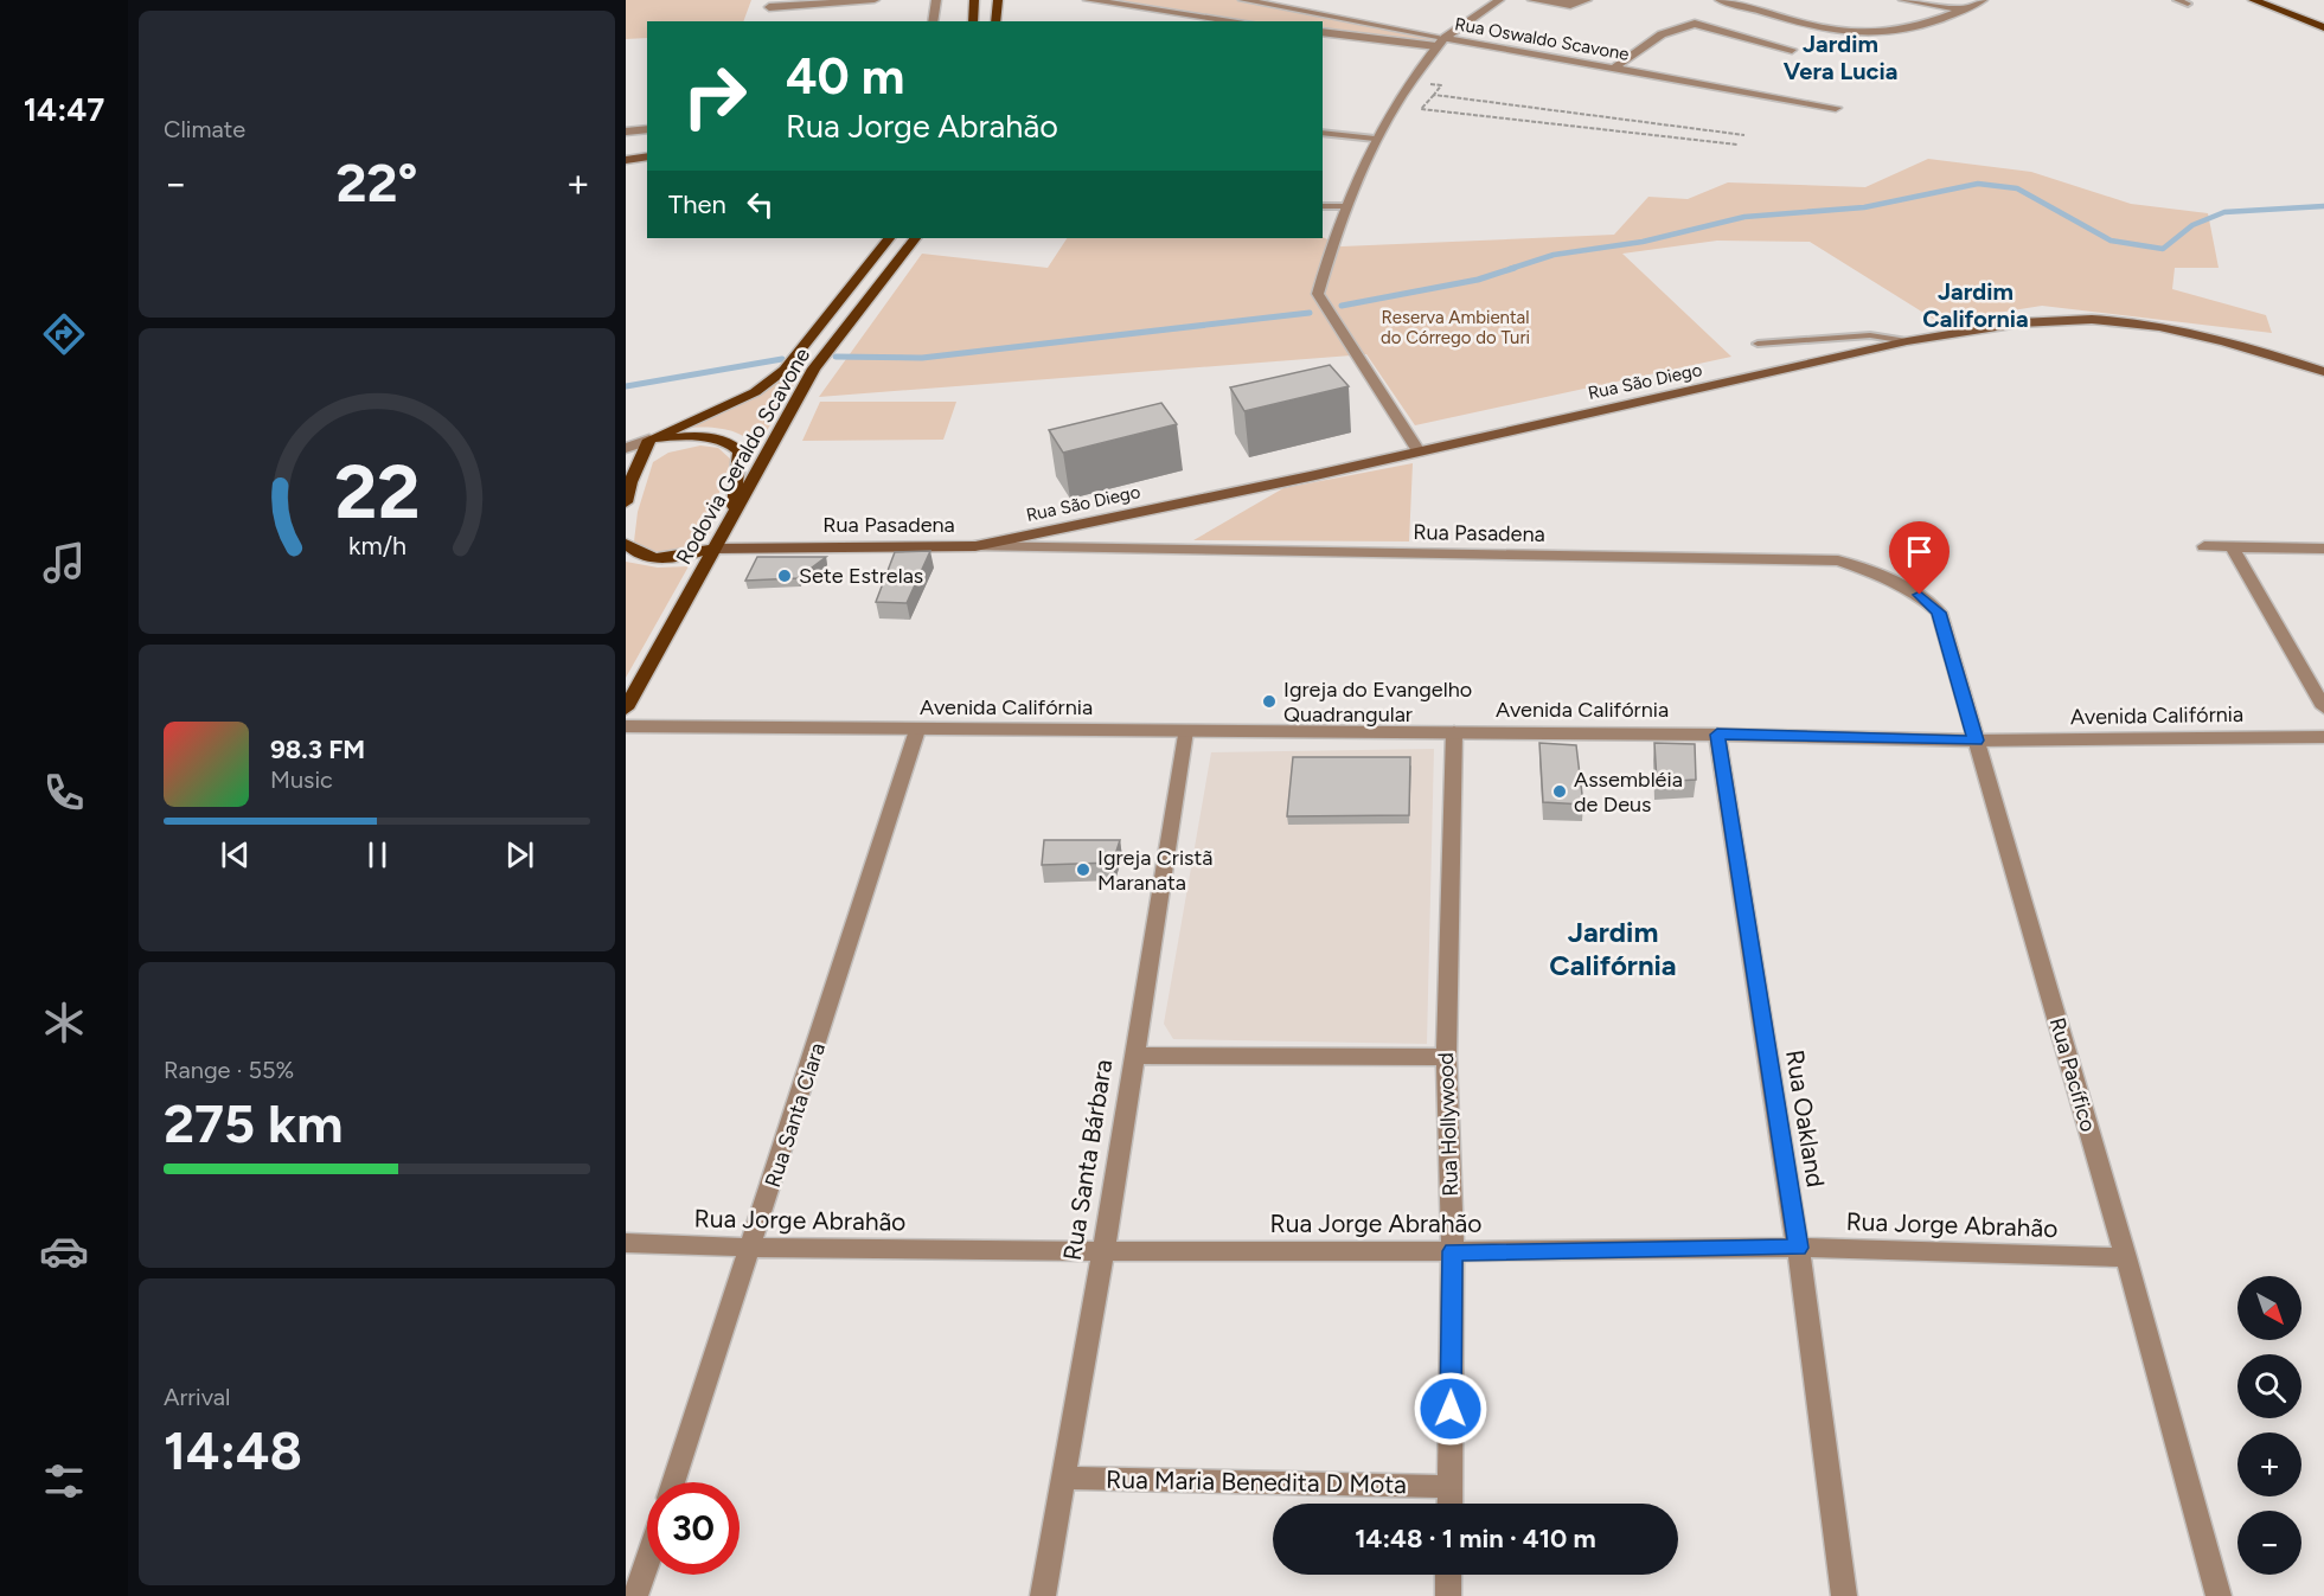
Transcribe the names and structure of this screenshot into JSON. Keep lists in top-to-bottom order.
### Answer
{
  "streets": {
    "main road": ["Rua São Diego", "Rodovia Geraldo Scavone", "Rua Pasadena"],
    "street": [
      "Rua Oswaldo Scavone",
      "Avenida Califórnia",
      "Rua Pacífico",
      "Rua Santa Clara",
      "Rua Oakland",
      "Rua Hollywood",
      "Rua Santa Bárbara",
      "Rua Jorge Abrahão",
      "Rua Maria Benedita D Mota"
    ]
  },
  "crossings": [
    ["Rua São Diego", "Rua Pasadena"],
    ["Rodovia Geraldo Scavone", "Rua Pasadena"],
    ["Rua Pasadena", "Rua Pacífico"],
    ["Avenida Califórnia", "Rua Pacífico"],
    ["Avenida Califórnia", "Rua Santa Clara"],
    ["Avenida Califórnia", "Rua Oakland"],
    ["Avenida Califórnia", "Rua Hollywood"],
    ["Avenida Califórnia", "Rua Santa Bárbara"],
    ["Rua Pacífico", "Rua Jorge Abrahão"],
    ["Rua Santa Clara", "Rua Jorge Abrahão"],
    ["Rua Oakland", "Rua Jorge Abrahão"],
    ["Rua Hollywood", "Rua Jorge Abrahão"],
    ["Rua Hollywood", "Rua Maria Benedita D Mota"],
    ["Rua Santa Bárbara", "Rua Jorge Abrahão"],
    ["Rua Santa Bárbara", "Rua Maria Benedita D Mota"]
  ],
  "districts": ["Jardim Vera Lucia", "Jardim California", "Jardim Califórnia"],
  "parks": ["Reserva Ambiental do Córrego do Turi"],
  "places": [
    "Sete Estrelas",
    "Igreja do Evangelho Quadrangular",
    "Assembléia de Deus",
    "Igreja Cristã Maranata"
  ],
  "north": "bottom right",
  "page": {
    "tabs": "14:47",
    "tile": [
      "Climate",
      ["Range · 55%", "275 km"],
      ["Arrival", "14:48"]
    ],
    "turn": ["40 m", "Rua Jorge Abrahão"],
    "heat": ["−", "22°", "+"],
    "then": "Then",
    "song": ["98.3 FM", "Music"],
    "map_buttons": ["+", "−"],
    "limit": "30",
    "trip": "14:48 · 1 min · 410 m",
    "gauge": ["22", "km/h"]
  }
}
